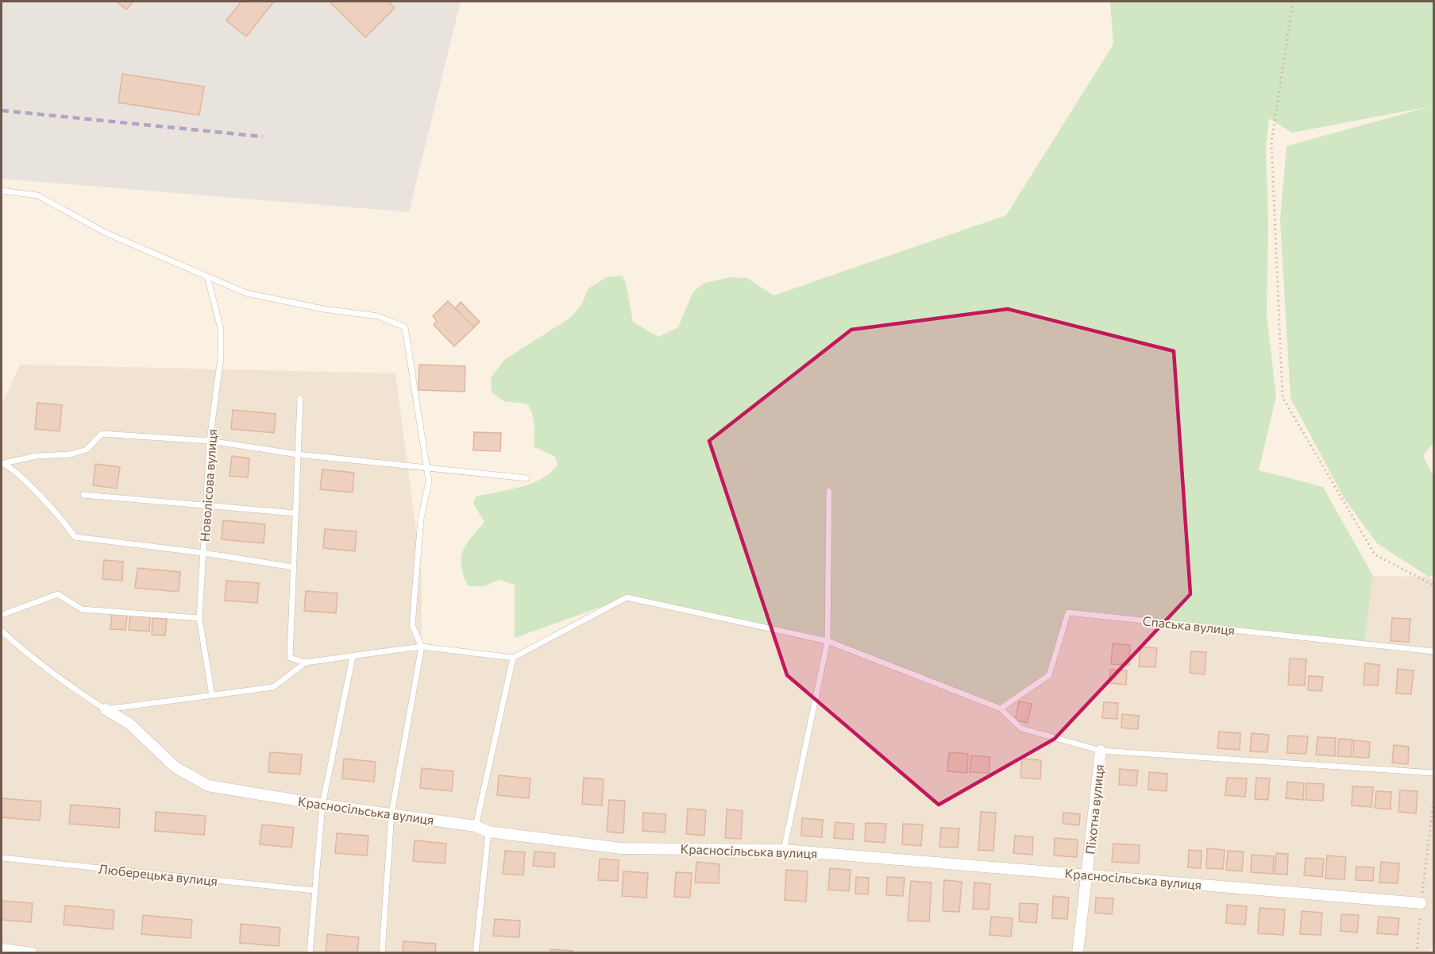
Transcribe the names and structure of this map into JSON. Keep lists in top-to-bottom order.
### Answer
{
  "streets": {
    "street": ["Піхотна вулиця", "Красносільська вулиця"],
    "lane": ["Новолісова вулиця", "Спаська вулиця", "Люберецька вулиця"]
  },
  "crossings": [
    ["Піхотна вулиця", "Красносільська вулиця"]
  ]
}
